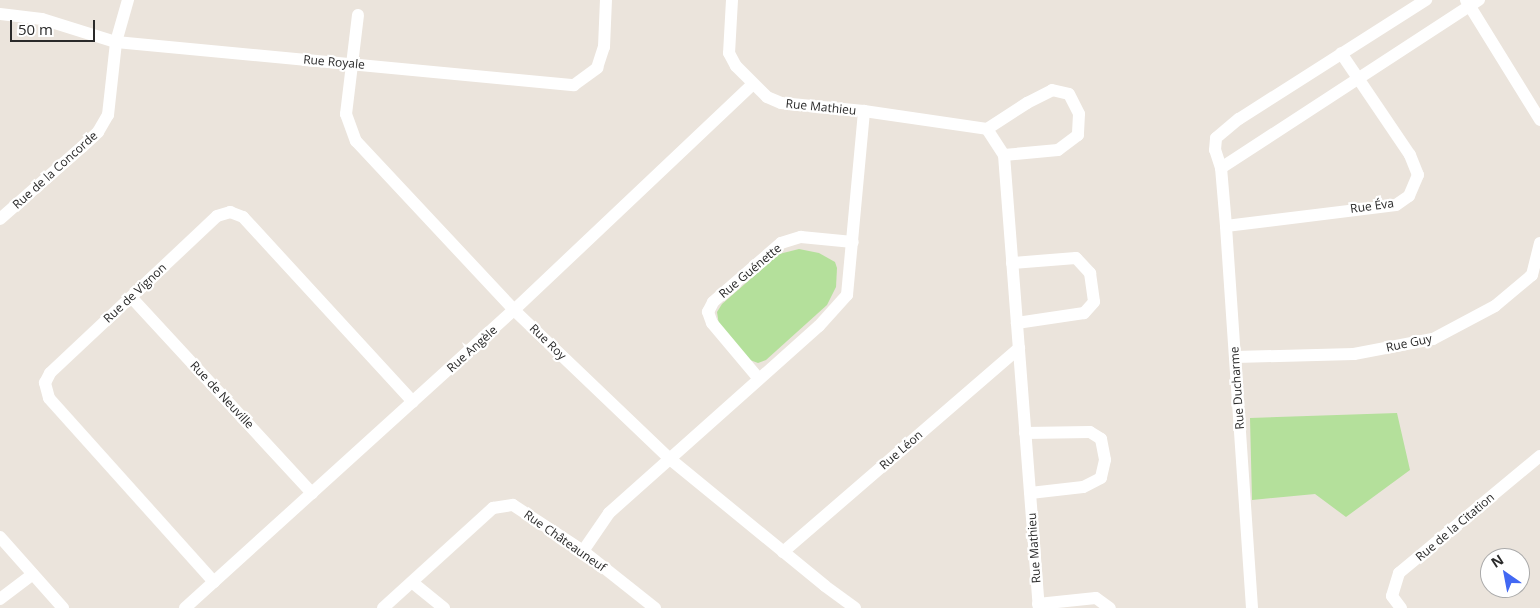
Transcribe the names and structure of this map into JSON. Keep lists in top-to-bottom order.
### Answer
{
  "streets": {
    "street": [
      "Rue Royale",
      "Rue Mathieu",
      "Rue de la Concorde",
      "Rue Éva",
      "Rue Guénette",
      "Rue de Vignon",
      "Rue Roy",
      "Rue Guy",
      "Rue Angèle",
      "Rue Ducharme",
      "Rue de Neuville",
      "Rue Léon",
      "Rue de la Citation",
      "Rue Châteauneuf"
    ]
  },
  "crossings": [
    ["Rue Royale", "Rue de la Concorde"],
    ["Rue Royale", "Rue Roy"],
    ["Rue Mathieu", "Rue Angèle"],
    ["Rue Mathieu", "Rue Léon"],
    ["Rue Éva", "Rue Ducharme"],
    ["Rue de Vignon", "Rue Angèle"],
    ["Rue de Vignon", "Rue de Neuville"],
    ["Rue Roy", "Rue Angèle"],
    ["Rue Roy", "Rue Léon"],
    ["Rue Guy", "Rue Ducharme"],
    ["Rue Angèle", "Rue de Neuville"]
  ],
  "scale_bar": "50 m",
  "north": "top left"
}
